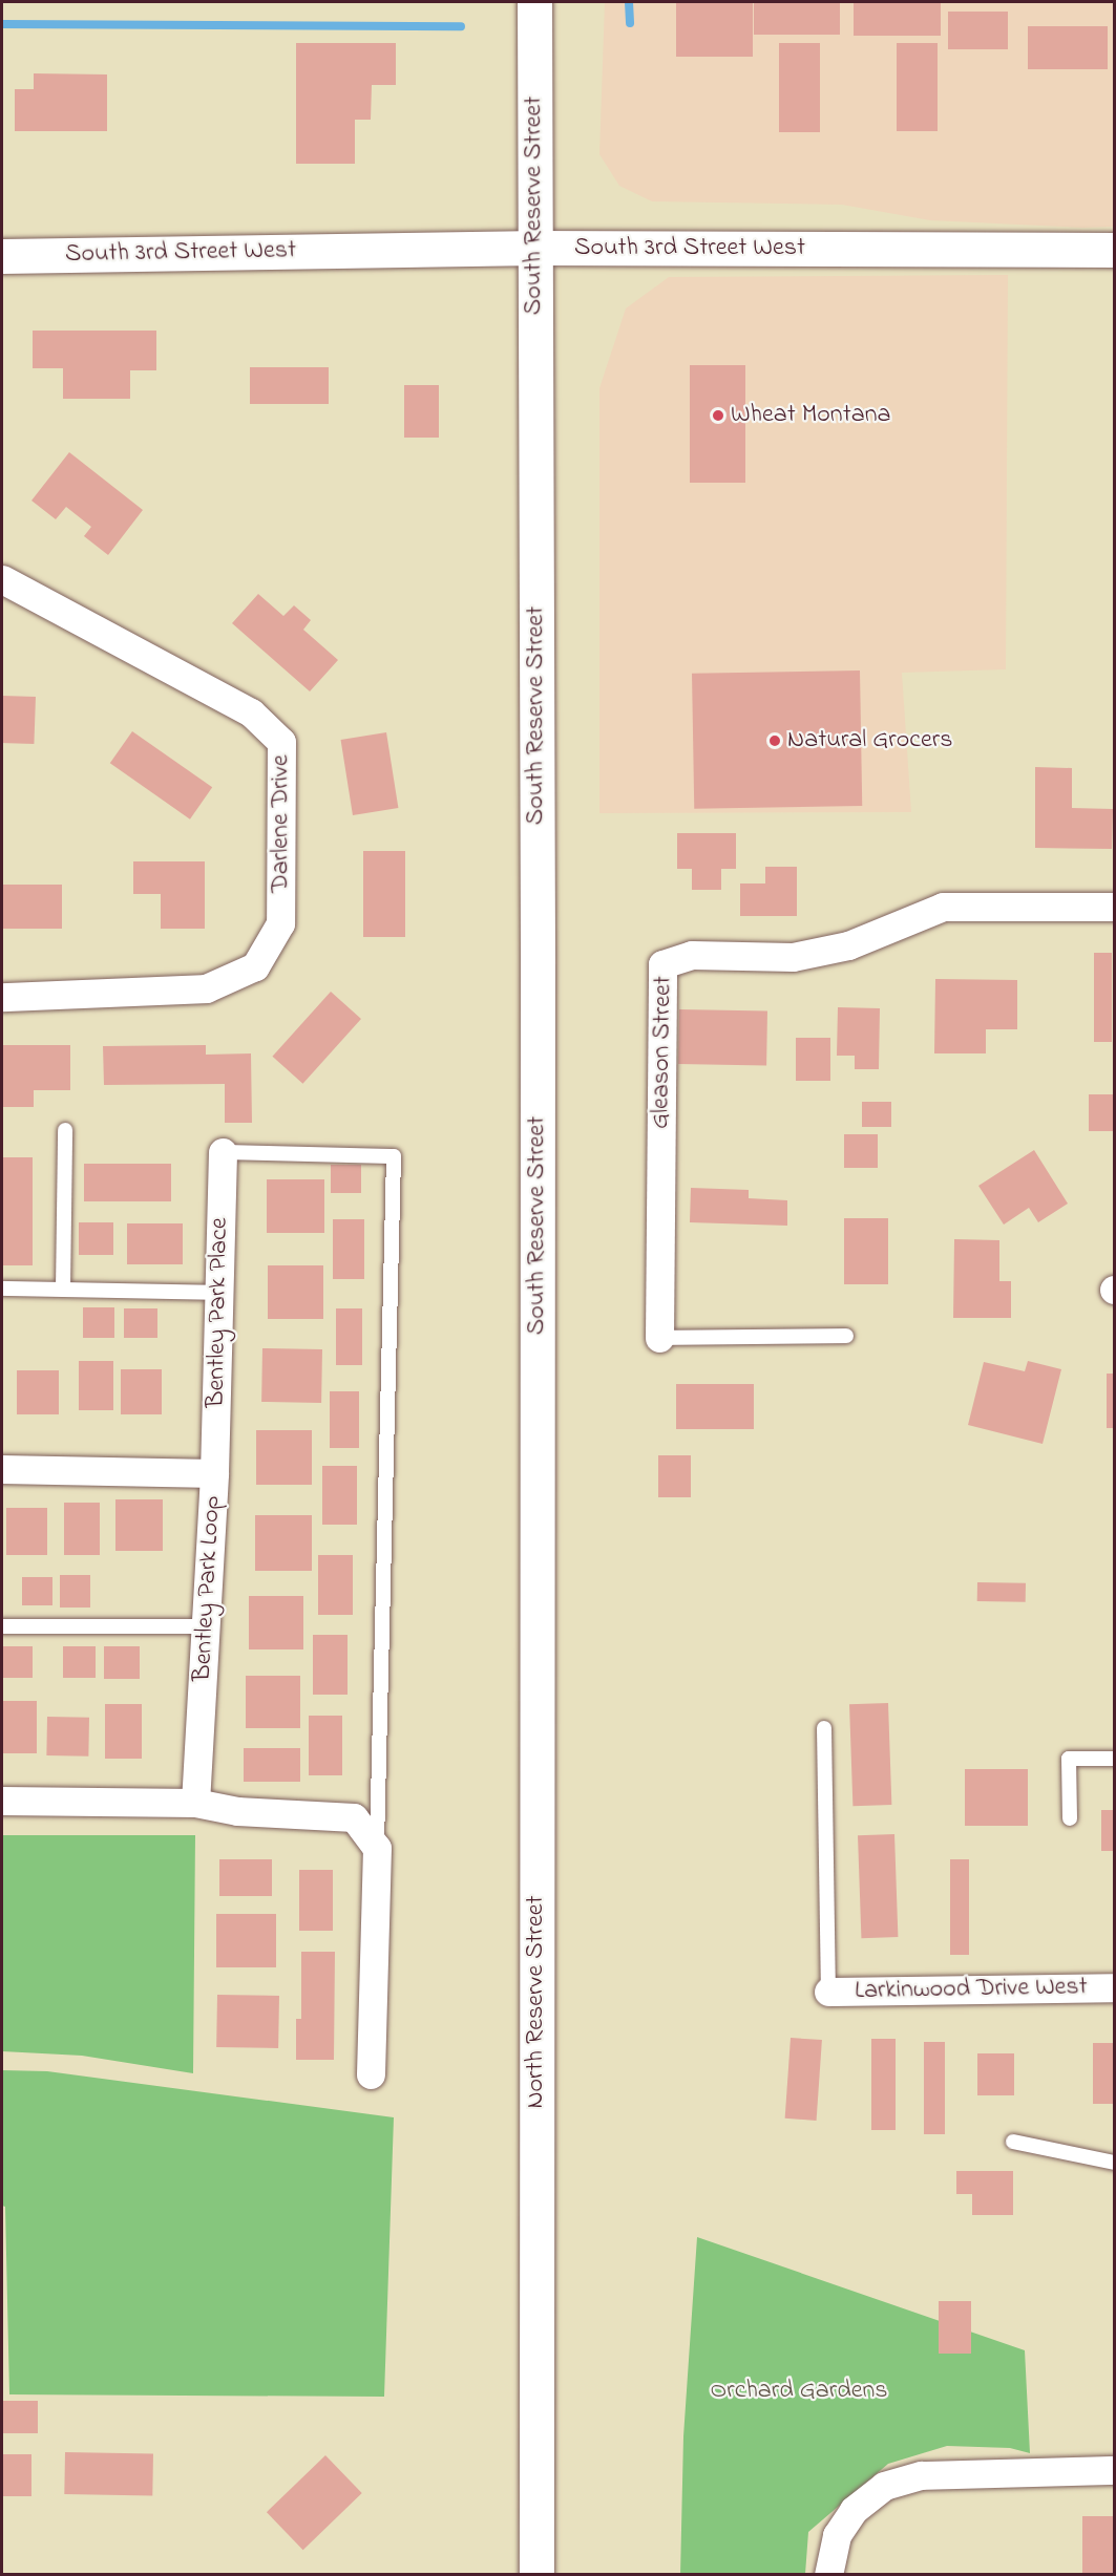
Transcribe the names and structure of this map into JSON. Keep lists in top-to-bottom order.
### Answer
{
  "streets": {
    "main road": ["South Reserve Street", "South 3rd Street West", "North Reserve Street"],
    "street": [
      "Darlene Drive",
      "Gleason Street",
      "Bentley Park Place",
      "Bentley Park Loop",
      "Larkinwood Drive West"
    ]
  },
  "crossings": [
    ["South Reserve Street", "South 3rd Street West"],
    ["South Reserve Street", "North Reserve Street"],
    ["Bentley Park Place", "Bentley Park Loop"]
  ],
  "parks": ["Orchard Gardens"],
  "places": ["Wheat Montana", "Natural Grocers"]
}
